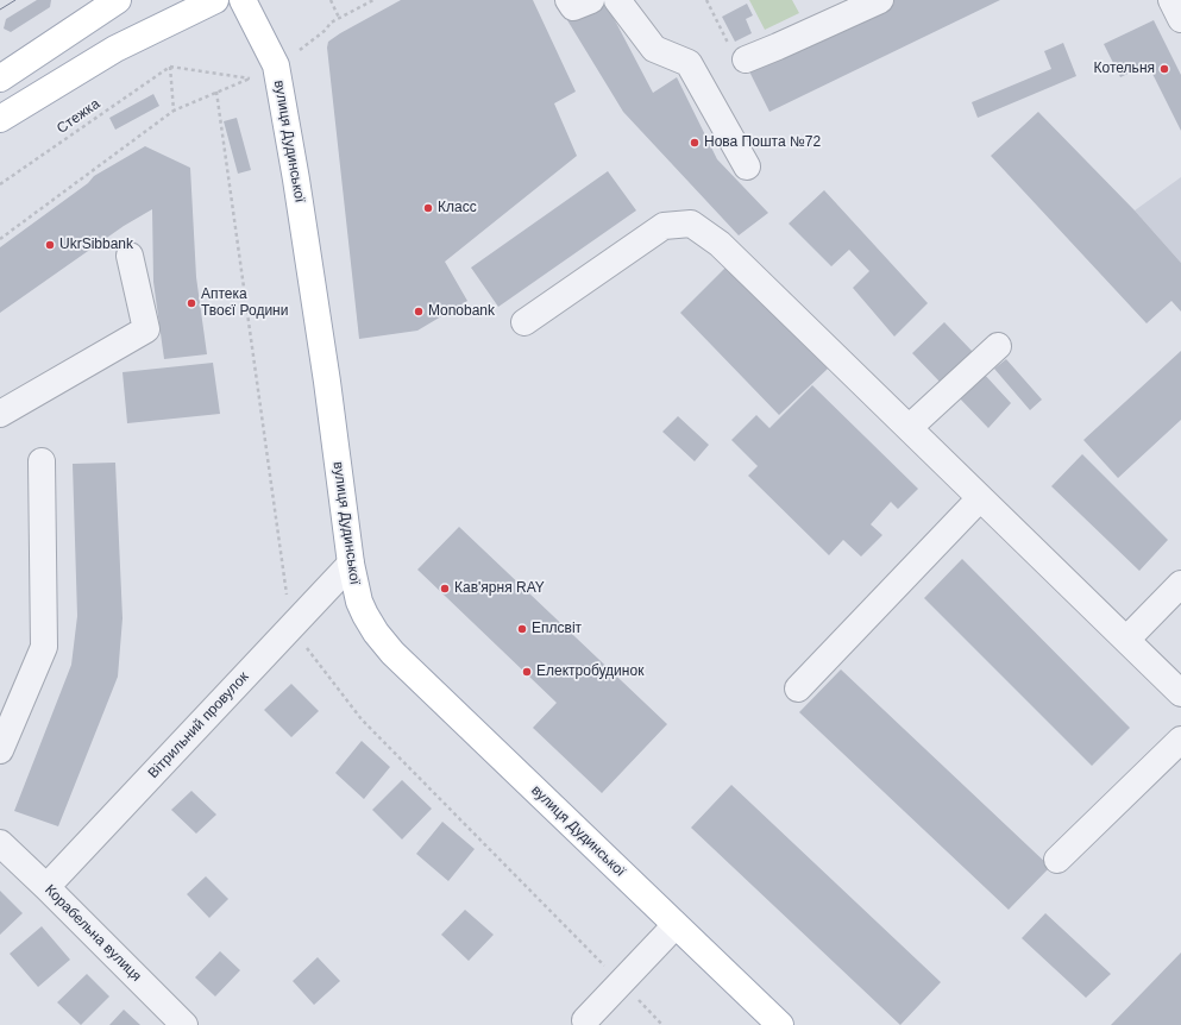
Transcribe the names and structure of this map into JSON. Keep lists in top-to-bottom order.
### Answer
{
  "streets": {
    "main road": ["вулиця Дудинської"],
    "street": ["Вітрильний провулок", "Корабельна вулиця"],
    "path": ["Стежка"]
  },
  "crossings": [
    ["вулиця Дудинської", "Вітрильний провулок"],
    ["Вітрильний провулок", "Корабельна вулиця"]
  ],
  "places": [
    "Котельня",
    "Нова Пошта №72",
    "Класс",
    "UkrSibbank",
    "Аптека Твоєї Родини",
    "Monobank",
    "Кав'ярня RAY",
    "Еплсвіт",
    "Електробудинок"
  ]
}
